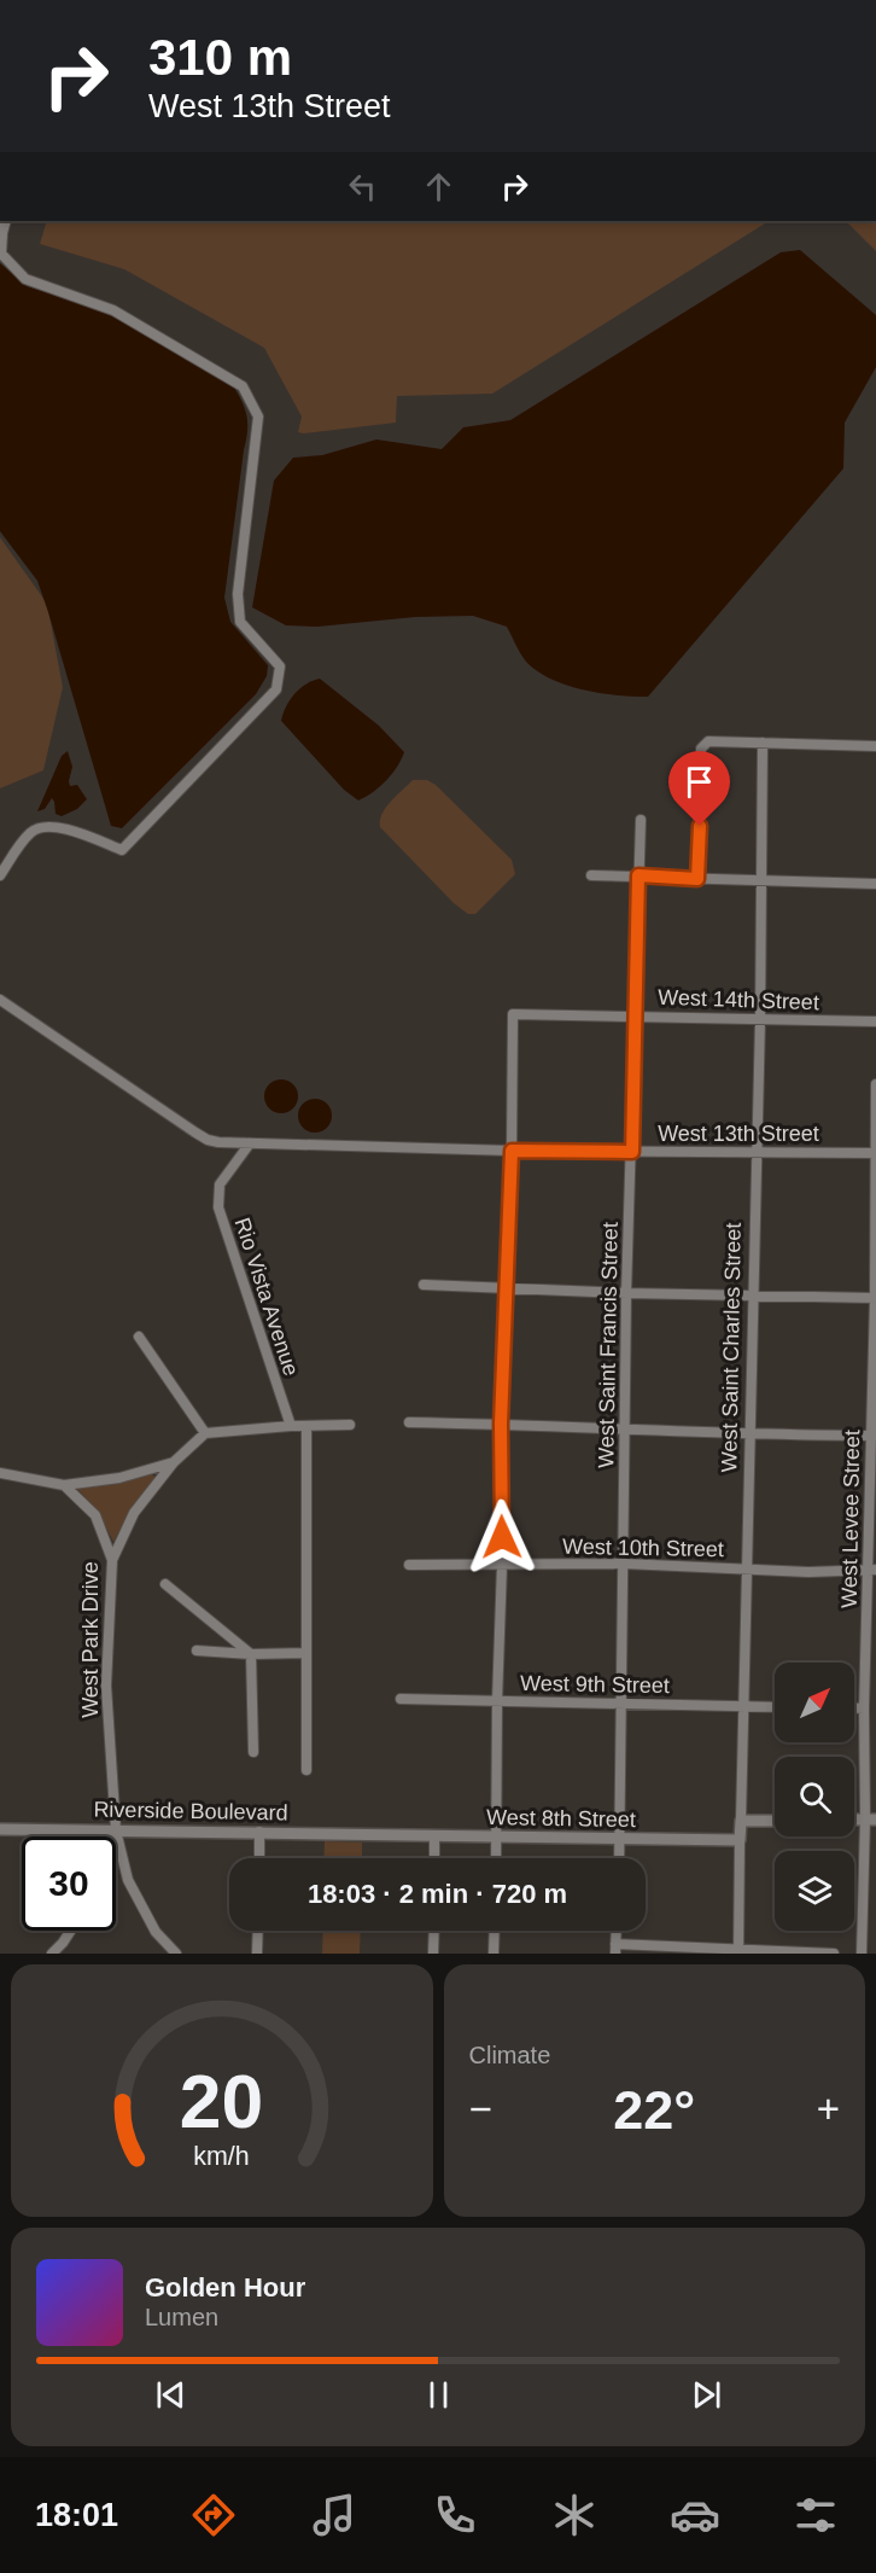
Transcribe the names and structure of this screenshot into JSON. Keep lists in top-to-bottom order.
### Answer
{
  "streets": {
    "street": [
      "West 14th Street",
      "West 13th Street",
      "Rio Vista Avenue",
      "West Saint Francis Street",
      "West Saint Charles Street",
      "West Levee Street",
      "West 10th Street",
      "West Park Drive",
      "West 9th Street",
      "Riverside Boulevard",
      "West 8th Street"
    ]
  },
  "crossings": [
    ["West 14th Street", "West 13th Street"],
    ["West 14th Street", "West Saint Francis Street"],
    ["West 14th Street", "West Saint Charles Street"],
    ["West 13th Street", "Rio Vista Avenue"],
    ["West 13th Street", "West Saint Francis Street"],
    ["West 13th Street", "West Saint Charles Street"],
    ["West 13th Street", "West Levee Street"],
    ["West Saint Francis Street", "West 10th Street"],
    ["West Saint Francis Street", "West 9th Street"],
    ["West Saint Francis Street", "West 8th Street"],
    ["West Saint Charles Street", "West 10th Street"],
    ["West Saint Charles Street", "West 9th Street"],
    ["West Saint Charles Street", "West 8th Street"],
    ["West Levee Street", "West 10th Street"],
    ["West Park Drive", "Riverside Boulevard"],
    ["Riverside Boulevard", "West 8th Street"]
  ],
  "north": "top right",
  "page": {
    "turn": ["310 m", "West 13th Street"],
    "limit": "30",
    "trip": "18:03 · 2 min · 720 m",
    "tile": "Climate",
    "heat": ["−", "22°", "+"],
    "song": ["Golden Hour", "Lumen"],
    "tabs": "18:01",
    "gauge": ["20", "km/h"]
  }
}
